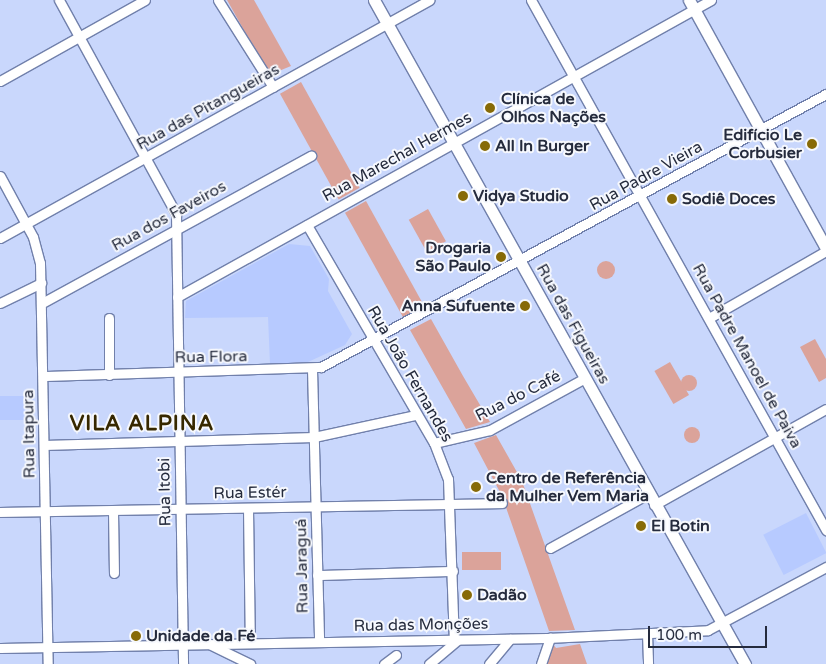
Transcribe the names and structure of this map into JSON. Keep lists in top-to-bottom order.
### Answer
{
  "streets": {
    "main road": ["Rua das Figueiras"],
    "street": [
      "Rua das Pitangueiras",
      "Rua Marechal Hermes",
      "Rua Padre Vieira",
      "Rua dos Faveiros",
      "Rua Padre Manoel de Paiva",
      "Rua Flora",
      "Rua João Fernandes",
      "Rua do Café",
      "Rua Itapura",
      "Rua Itobi",
      "Rua Estér",
      "Rua Jaraguá",
      "Rua das Monções"
    ]
  },
  "crossings": [
    ["Rua das Pitangueiras", "Rua das Figueiras"],
    ["Rua das Pitangueiras", "Rua Itapura"],
    ["Rua das Pitangueiras", "Rua Itobi"],
    ["Rua Marechal Hermes", "Rua das Figueiras"],
    ["Rua Marechal Hermes", "Rua Padre Manoel de Paiva"],
    ["Rua Marechal Hermes", "Rua João Fernandes"],
    ["Rua Marechal Hermes", "Rua Itobi"],
    ["Rua Padre Vieira", "Rua das Figueiras"],
    ["Rua Padre Vieira", "Rua Padre Manoel de Paiva"],
    ["Rua Padre Vieira", "Rua Flora"],
    ["Rua Padre Vieira", "Rua João Fernandes"],
    ["Rua dos Faveiros", "Rua Itapura"],
    ["Rua dos Faveiros", "Rua Itobi"],
    ["Rua das Figueiras", "Rua do Café"],
    ["Rua das Figueiras", "Rua das Monções"],
    ["Rua Flora", "Rua João Fernandes"],
    ["Rua Flora", "Rua Itapura"],
    ["Rua Flora", "Rua Itobi"],
    ["Rua Flora", "Rua Jaraguá"],
    ["Rua João Fernandes", "Rua do Café"],
    ["Rua João Fernandes", "Rua Estér"],
    ["Rua João Fernandes", "Rua das Monções"],
    ["Rua Itapura", "Rua Estér"],
    ["Rua Itapura", "Rua das Monções"],
    ["Rua Itobi", "Rua Estér"],
    ["Rua Itobi", "Rua das Monções"],
    ["Rua Estér", "Rua Jaraguá"],
    ["Rua Jaraguá", "Rua das Monções"]
  ],
  "districts": ["VILA ALPINA"],
  "places": [
    "Clínica de Olhos Nações",
    "Edifício Le Corbusier",
    "All In Burger",
    "Vidya Studio",
    "Sodiê Doces",
    "Drogaria São Paulo",
    "Anna Sufuente",
    "Centro de Referência da Mulher Vem Maria",
    "El Botin",
    "Dadão",
    "Unidade da Fé"
  ],
  "scale_bar": "100 m"
}
